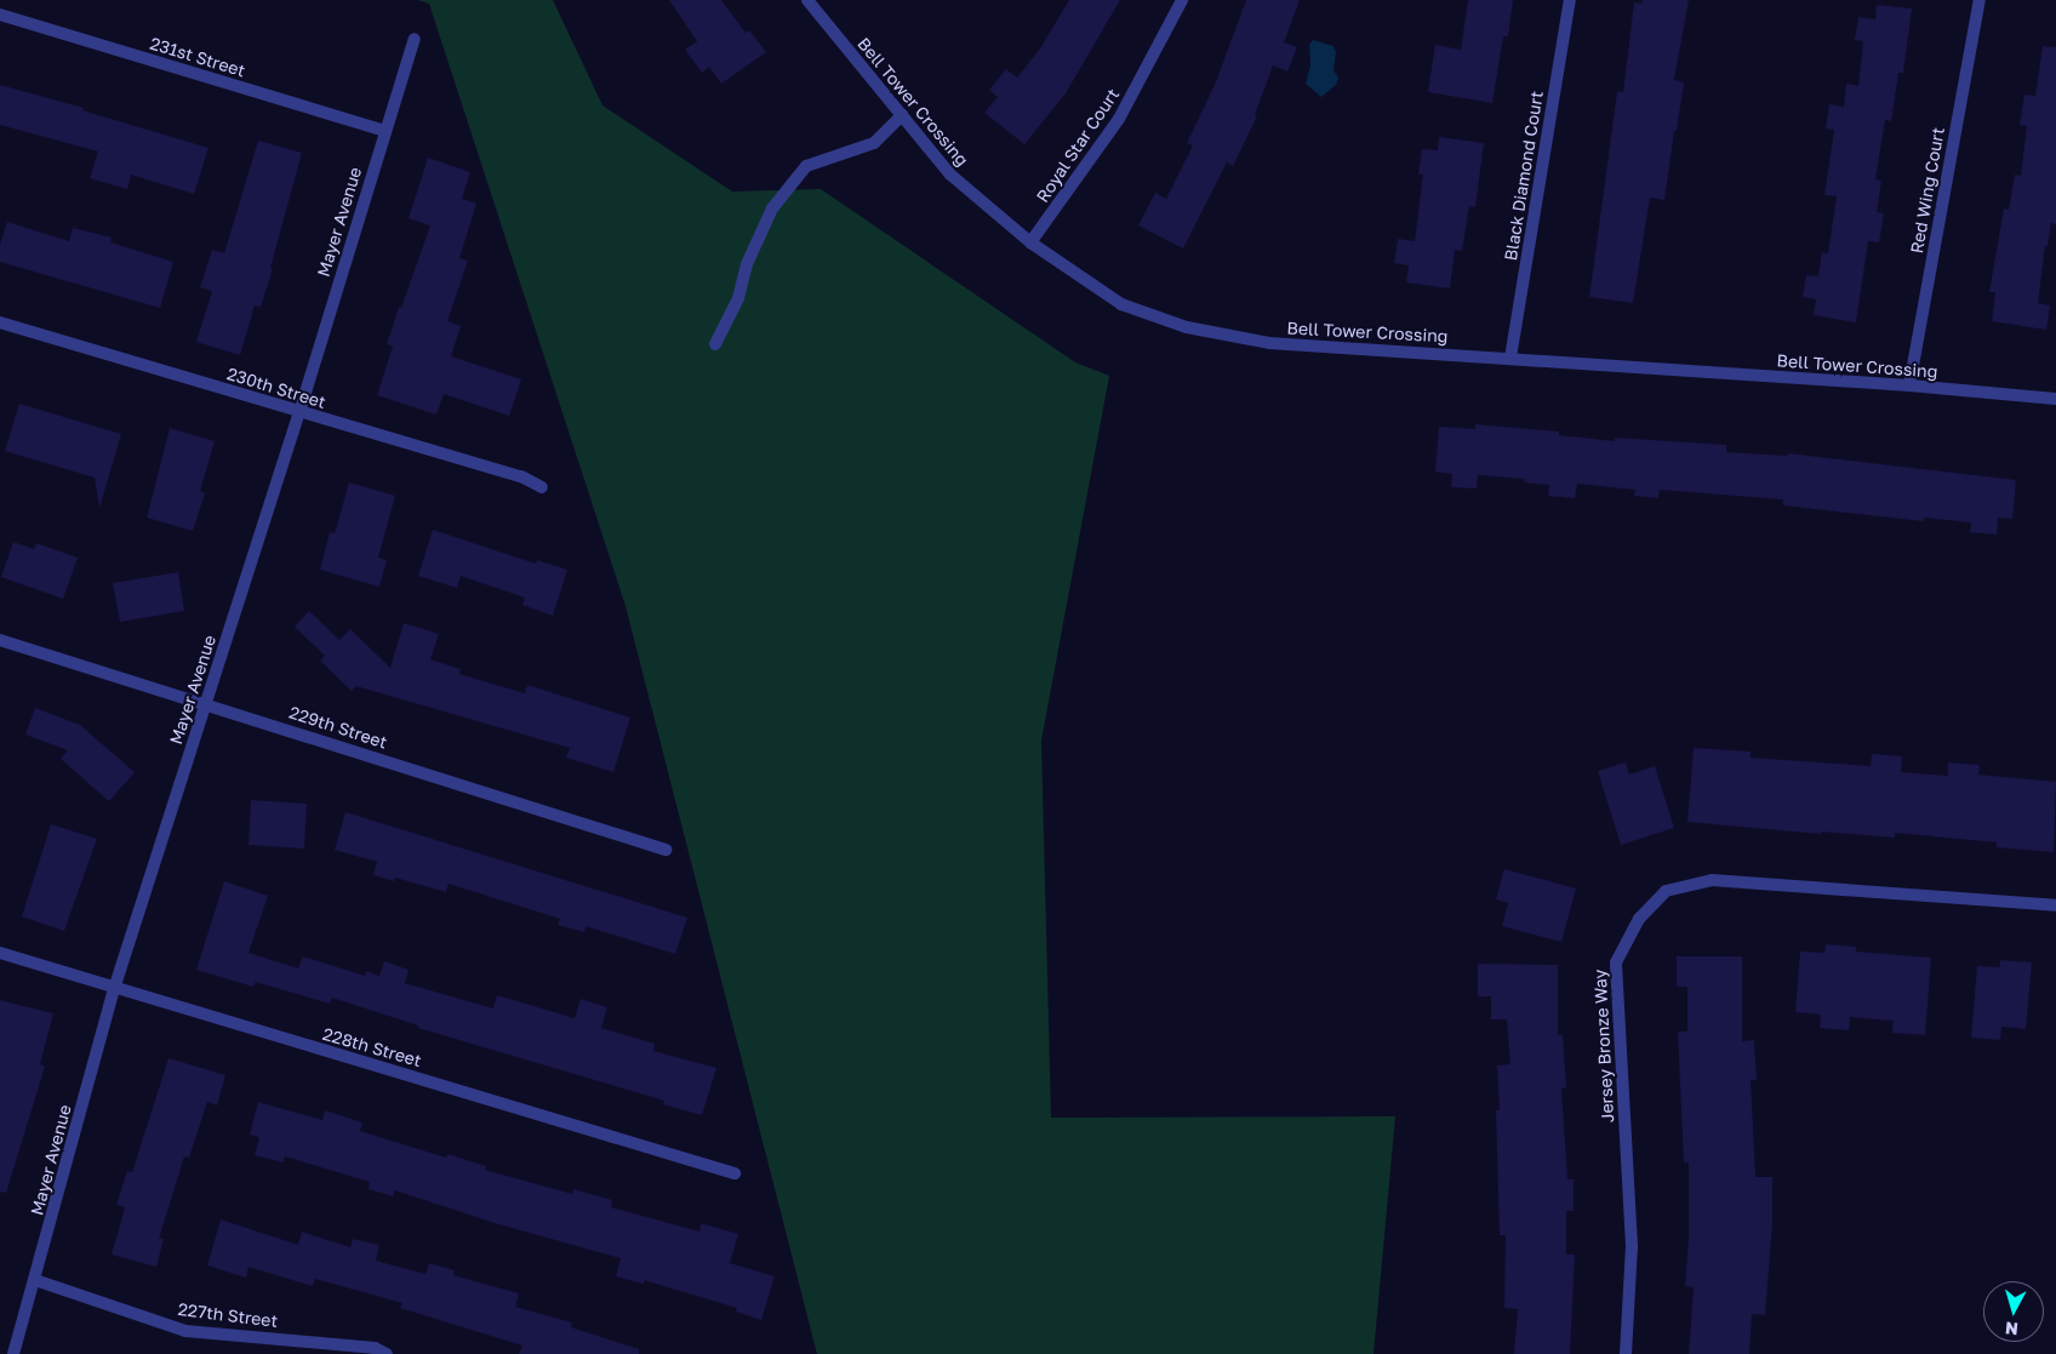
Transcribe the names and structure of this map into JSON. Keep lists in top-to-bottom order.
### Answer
{
  "streets": {
    "street": [
      "231st Street",
      "Bell Tower Crossing",
      "Royal Star Court",
      "Black Diamond Court",
      "Red Wing Court",
      "Mayer Avenue",
      "230th Street",
      "229th Street",
      "Jersey Bronze Way",
      "228th Street",
      "227th Street"
    ]
  },
  "crossings": [
    ["231st Street", "Mayer Avenue"],
    ["Bell Tower Crossing", "Royal Star Court"],
    ["Bell Tower Crossing", "Black Diamond Court"],
    ["Bell Tower Crossing", "Red Wing Court"],
    ["Mayer Avenue", "230th Street"],
    ["Mayer Avenue", "229th Street"],
    ["Mayer Avenue", "228th Street"],
    ["Mayer Avenue", "227th Street"]
  ],
  "north": "bottom"
}
